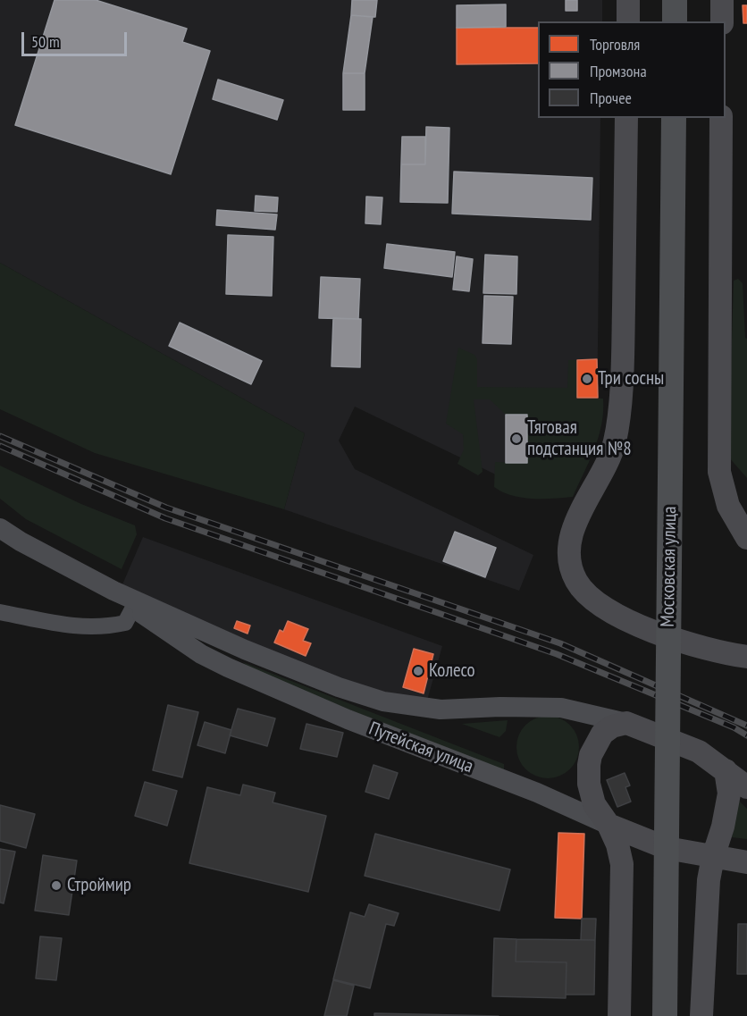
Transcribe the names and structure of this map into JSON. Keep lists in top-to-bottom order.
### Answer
{
  "streets": {
    "main road": ["Московская улица", "Путейская улица"]
  },
  "places": [
    "Три сосны",
    "Тяговая подстанция №8",
    "Колесо",
    "Строймир"
  ],
  "legend": ["Торговля", "Промзона", "Прочее"],
  "scale_bar": "50 m"
}
